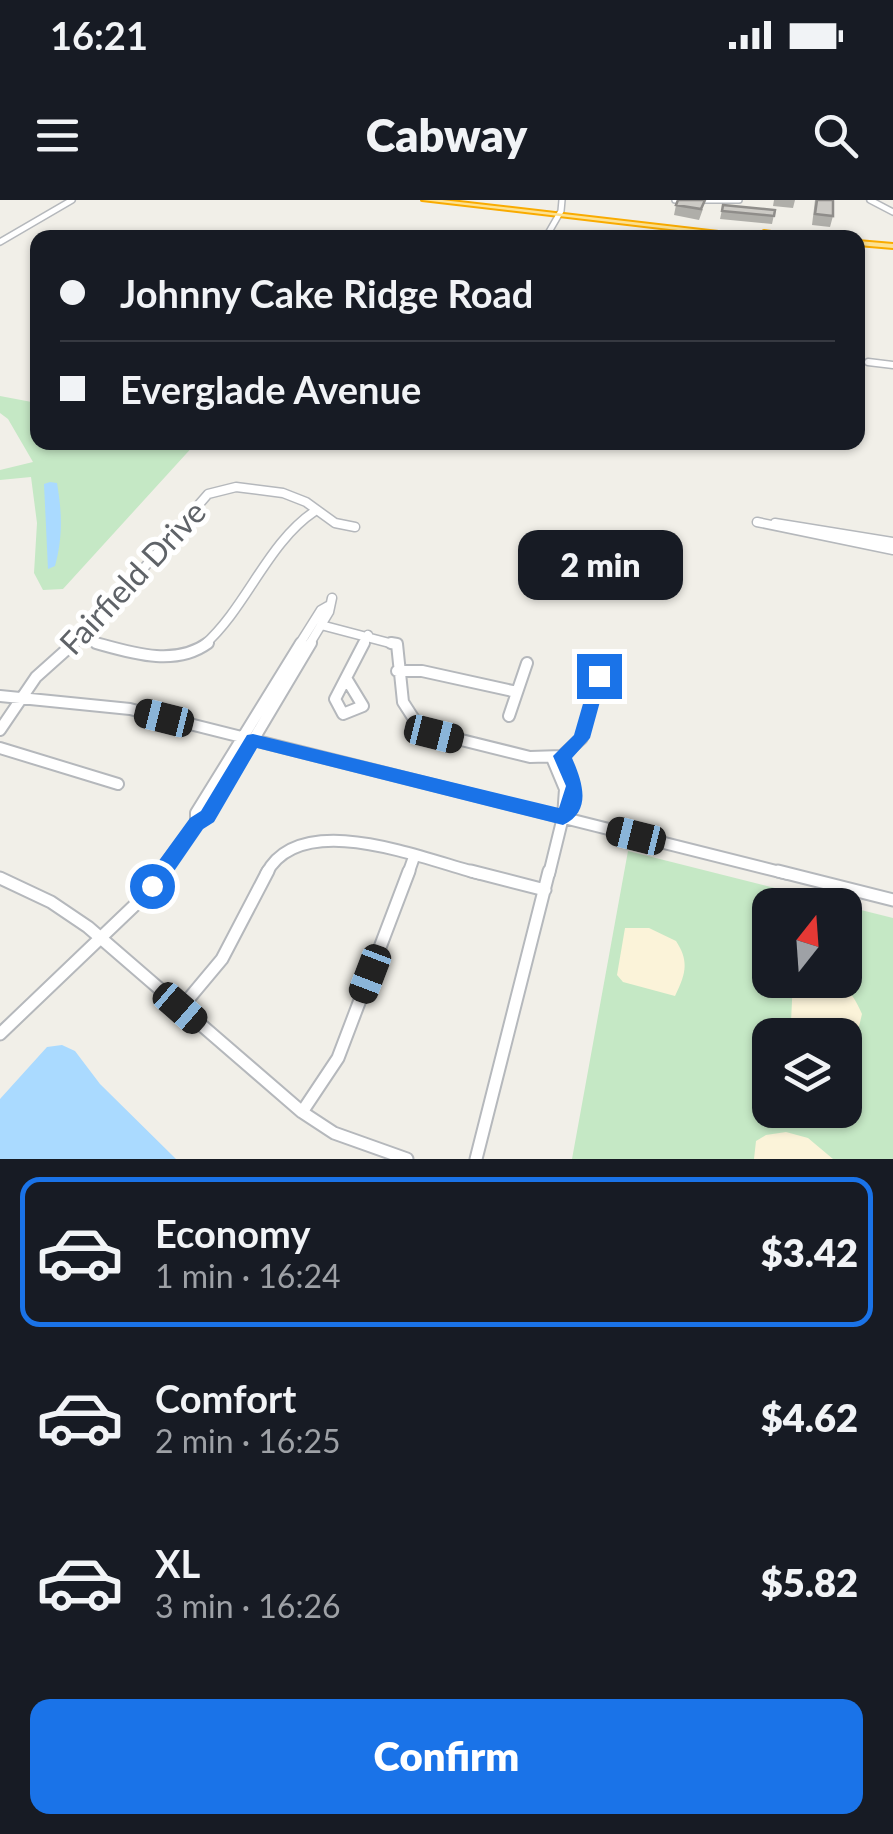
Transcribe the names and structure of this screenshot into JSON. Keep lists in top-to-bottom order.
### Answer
{
  "streets": {
    "street": ["Fairfield Drive"]
  },
  "north": "top",
  "page": {
    "status": "16:21",
    "header": "Cabway",
    "banner": ["Johnny Cake Ridge Road", "Everglade Avenue"],
    "bubble": "2 min",
    "list": [
      {
        "name": "Economy",
        "note": "1 min · 16:24",
        "value": "$3.42"
      },
      {
        "name": "Comfort",
        "note": "2 min · 16:25",
        "value": "$4.62"
      },
      {
        "name": "XL",
        "note": "3 min · 16:26",
        "value": "$5.82"
      }
    ],
    "buttons": "Confirm"
  }
}
